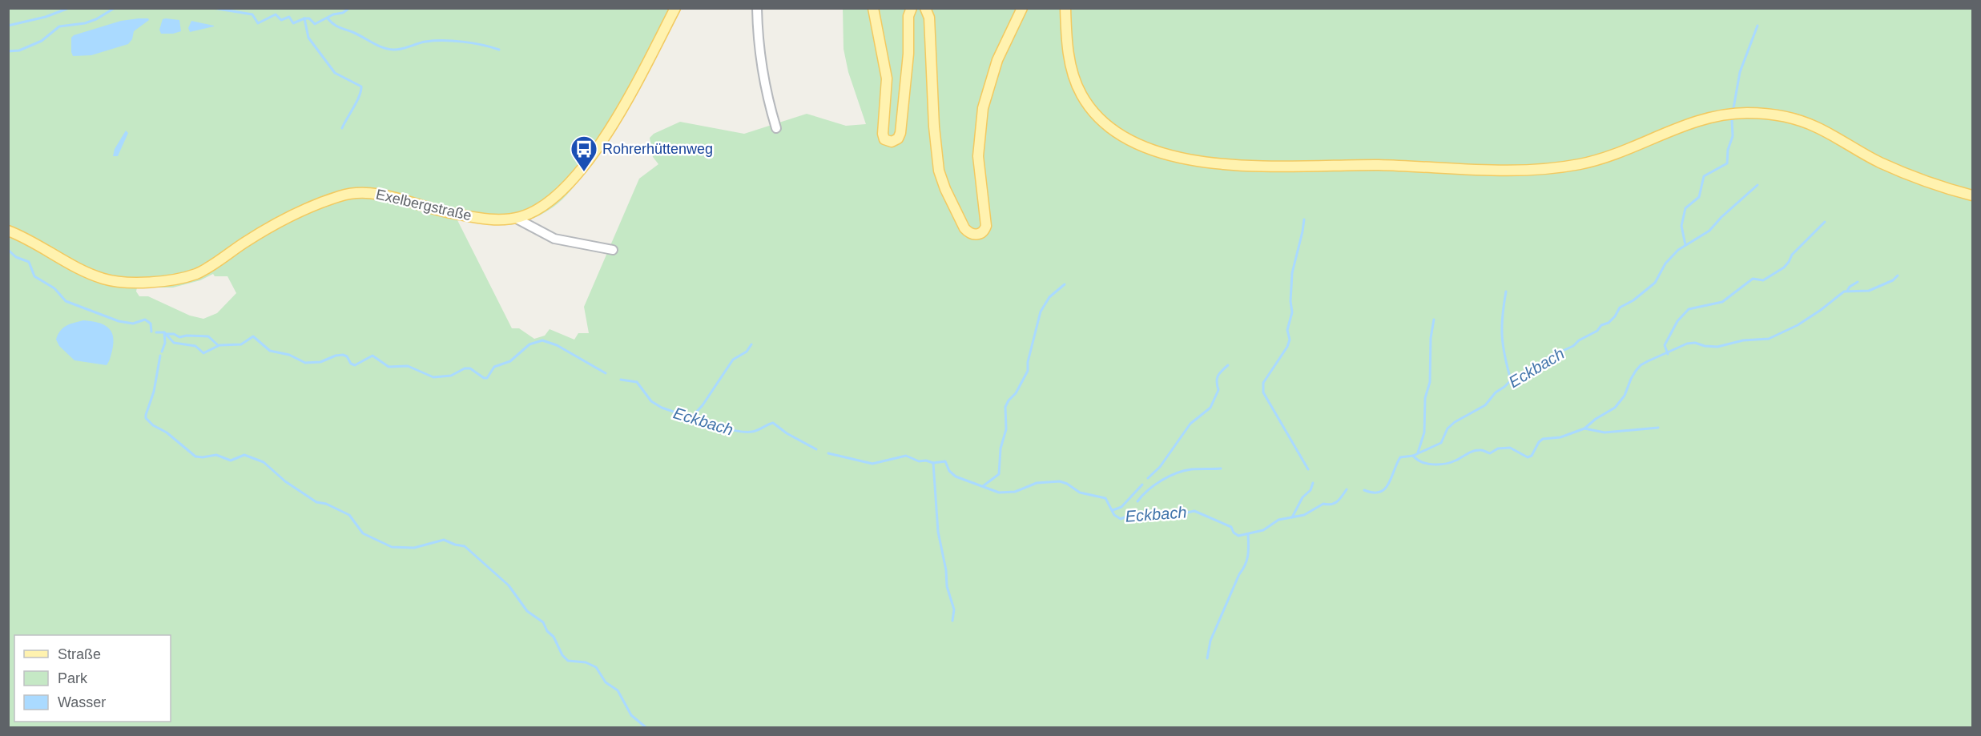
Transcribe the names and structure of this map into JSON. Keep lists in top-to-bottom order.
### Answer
{
  "streets": {
    "main road": ["Exelbergstraße"]
  },
  "water": ["Eckbach"],
  "places": {
    "bus stop": ["Rohrerhüttenweg"]
  },
  "legend": ["Straße", "Park", "Wasser"]
}
